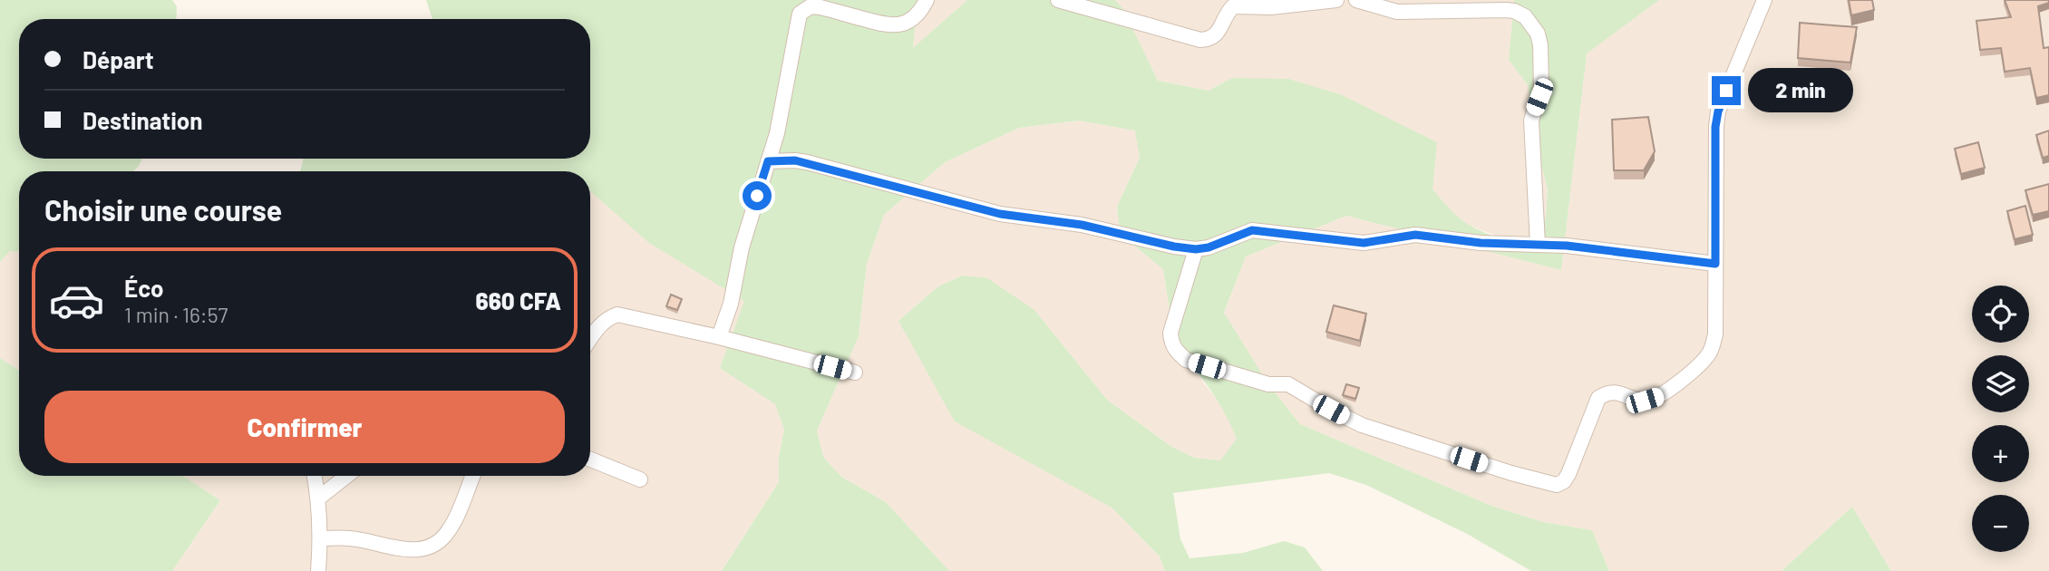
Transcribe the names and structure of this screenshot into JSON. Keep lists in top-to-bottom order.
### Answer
{
  "page": {
    "banner": ["Départ", "Destination"],
    "bubble": "2 min",
    "heading": "Choisir une course",
    "list": [
      {
        "name": "Éco",
        "note": "1 min · 16:57",
        "value": "660 CFA"
      }
    ],
    "map_buttons": ["+", "−"],
    "buttons": "Confirmer"
  }
}
